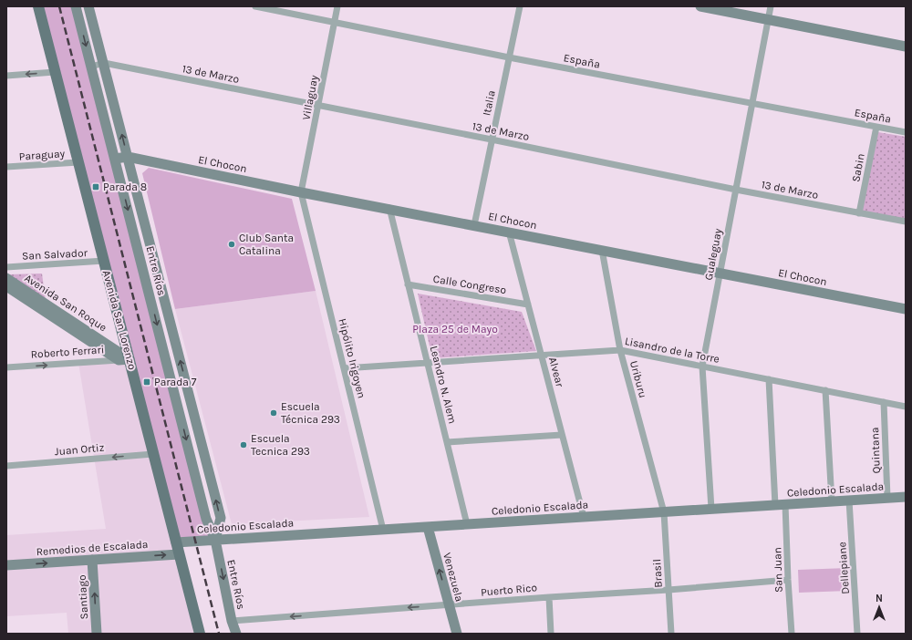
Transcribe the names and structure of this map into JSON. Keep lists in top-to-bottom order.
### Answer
{
  "streets": {
    "main road": ["Avenida San Lorenzo"],
    "street": [
      "España",
      "13 de Marzo",
      "Villaguay",
      "Italia",
      "Paraguay",
      "El Chocon",
      "Sabin",
      "San Salvador",
      "Gualeguay",
      "Entre Ríos",
      "Calle Congreso",
      "Avenida San Roque",
      "Lisandro de la Torre",
      "Roberto Ferrari",
      "Hipólito Irigoyen",
      "Alvear",
      "Uriburu",
      "Leandro N. Alem",
      "Juan Ortiz",
      "Quintana",
      "Celedonio Escalada",
      "Remedios de Escalada",
      "Dellepiane",
      "San Juan",
      "Brasil",
      "Venezuela",
      "Puerto Rico",
      "Santiago"
    ]
  },
  "crossings": [
    ["España", "Villaguay"],
    ["España", "Italia"],
    ["España", "Sabin"],
    ["España", "Gualeguay"],
    ["13 de Marzo", "Villaguay"],
    ["13 de Marzo", "Italia"],
    ["13 de Marzo", "Sabin"],
    ["13 de Marzo", "Gualeguay"],
    ["13 de Marzo", "Entre Ríos"],
    ["Villaguay", "El Chocon"],
    ["Villaguay", "Hipólito Irigoyen"],
    ["Italia", "El Chocon"],
    ["Paraguay", "Avenida San Lorenzo"],
    ["El Chocon", "Gualeguay"],
    ["El Chocon", "Entre Ríos"],
    ["El Chocon", "Hipólito Irigoyen"],
    ["El Chocon", "Alvear"],
    ["El Chocon", "Uriburu"],
    ["El Chocon", "Leandro N. Alem"],
    ["San Salvador", "Avenida San Lorenzo"],
    ["Gualeguay", "Lisandro de la Torre"],
    ["Gualeguay", "Celedonio Escalada"],
    ["Entre Ríos", "Celedonio Escalada"],
    ["Entre Ríos", "Puerto Rico"],
    ["Calle Congreso", "Alvear"],
    ["Calle Congreso", "Leandro N. Alem"],
    ["Avenida San Roque", "Avenida San Lorenzo"],
    ["Avenida San Roque", "Roberto Ferrari"],
    ["Avenida San Lorenzo", "Roberto Ferrari"],
    ["Avenida San Lorenzo", "Juan Ortiz"],
    ["Avenida San Lorenzo", "Celedonio Escalada"],
    ["Avenida San Lorenzo", "Remedios de Escalada"],
    ["Lisandro de la Torre", "Hipólito Irigoyen"],
    ["Lisandro de la Torre", "Alvear"],
    ["Lisandro de la Torre", "Uriburu"],
    ["Lisandro de la Torre", "Leandro N. Alem"],
    ["Lisandro de la Torre", "Quintana"],
    ["Hipólito Irigoyen", "Celedonio Escalada"],
    ["Alvear", "Celedonio Escalada"],
    ["Uriburu", "Celedonio Escalada"],
    ["Uriburu", "Brasil"],
    ["Leandro N. Alem", "Celedonio Escalada"],
    ["Quintana", "Celedonio Escalada"],
    ["Celedonio Escalada", "Dellepiane"],
    ["Celedonio Escalada", "San Juan"],
    ["Celedonio Escalada", "Brasil"],
    ["Celedonio Escalada", "Venezuela"],
    ["Remedios de Escalada", "Santiago"],
    ["San Juan", "Puerto Rico"],
    ["Brasil", "Puerto Rico"],
    ["Venezuela", "Puerto Rico"]
  ],
  "one_way": [
    "Roberto Ferrari",
    "Juan Ortiz",
    "Remedios de Escalada",
    "Venezuela",
    "Puerto Rico",
    "Santiago"
  ],
  "parks": ["Plaza 25 de Mayo"],
  "places": {
    "transit": ["Parada 8", "Parada 7"],
    "other": ["Club Santa Catalina", "Escuela Técnica 293", "Escuela Tecnica 293"]
  },
  "north": "top"
}
